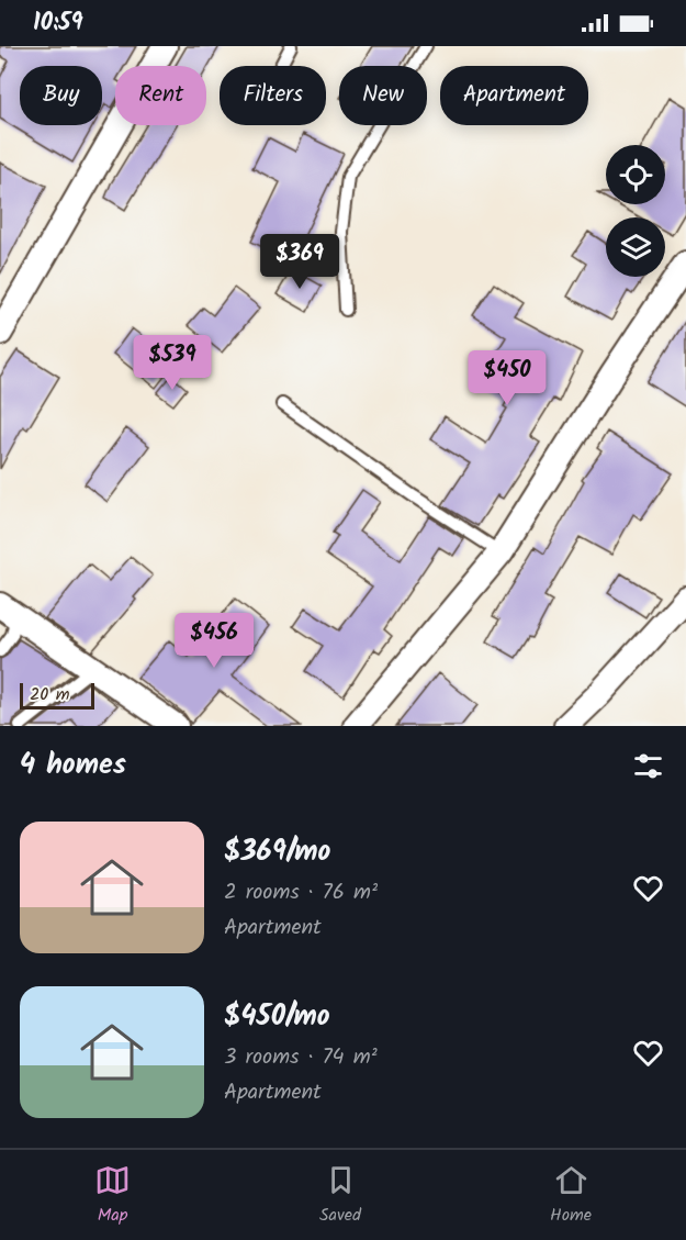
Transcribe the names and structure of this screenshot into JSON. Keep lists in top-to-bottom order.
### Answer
{
  "scale_bar": "20 m",
  "page": {
    "status": "10:59",
    "chip": [
      "Buy",
      "Rent",
      "Filters",
      "New",
      "Apartment"
    ],
    "price": [
      "$369",
      "$539",
      "$450",
      "$456"
    ],
    "scale": "20 m",
    "heading": "4 homes",
    "list": [
      {
        "name": "$369/mo",
        "note": "2 rooms · 76 m² · Apartment"
      },
      {
        "name": "$450/mo",
        "note": "3 rooms · 74 m² · Apartment"
      }
    ],
    "tabs": ["Map", "Saved", "Home"]
  }
}
